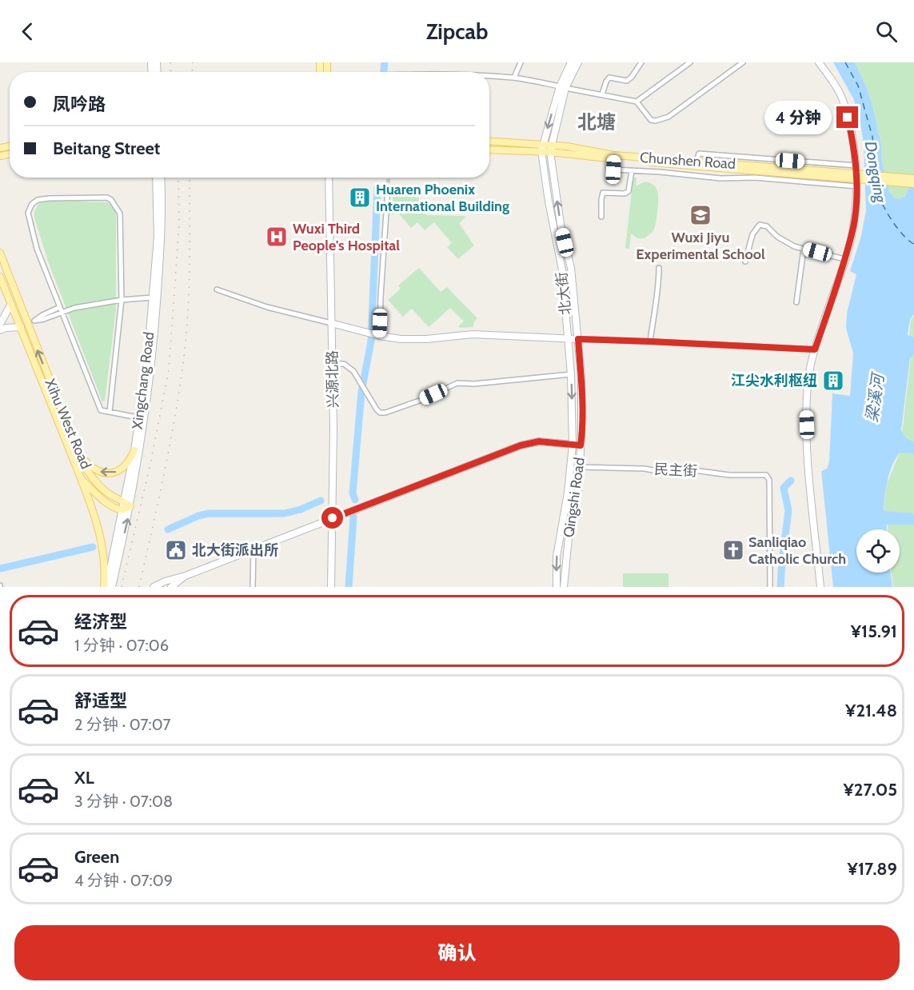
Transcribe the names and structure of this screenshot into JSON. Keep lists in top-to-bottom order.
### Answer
{
  "streets": {
    "main road": [
      "Chunshen Road",
      "北大街",
      "兴源北路",
      "Xingchang Road",
      "Xihu West Road",
      "Qingshi Road"
    ],
    "street": ["民主街"]
  },
  "crossings": [
    ["Chunshen Road", "北大街"],
    ["Chunshen Road", "Qingshi Road"],
    ["Xingchang Road", "Xihu West Road"],
    ["民主街", "Qingshi Road"]
  ],
  "one_way": ["北大街", "Qingshi Road"],
  "districts": ["北塘"],
  "water": ["Dongqing", "梁溪河"],
  "places": {
    "building": ["Huaren Phoenix International Building", "江尖水利枢纽"],
    "school or university": ["Wuxi Jiyu Experimental School"],
    "hospital": ["Wuxi Third People's Hospital"],
    "public building": ["北大街派出所"],
    "church": ["Sanliqiao Catholic Church"]
  },
  "page": {
    "header": "Zipcab",
    "banner": ["凤吟路", "Beitang Street"],
    "bubble": "4 分钟",
    "list": [
      {
        "name": "经济型",
        "note": "1 分钟 · 07:06",
        "value": "¥15.91"
      },
      {
        "name": "舒适型",
        "note": "2 分钟 · 07:07",
        "value": "¥21.48"
      },
      {
        "name": "XL",
        "note": "3 分钟 · 07:08",
        "value": "¥27.05"
      },
      {
        "name": "Green",
        "note": "4 分钟 · 07:09",
        "value": "¥17.89"
      }
    ],
    "buttons": "确认"
  }
}
